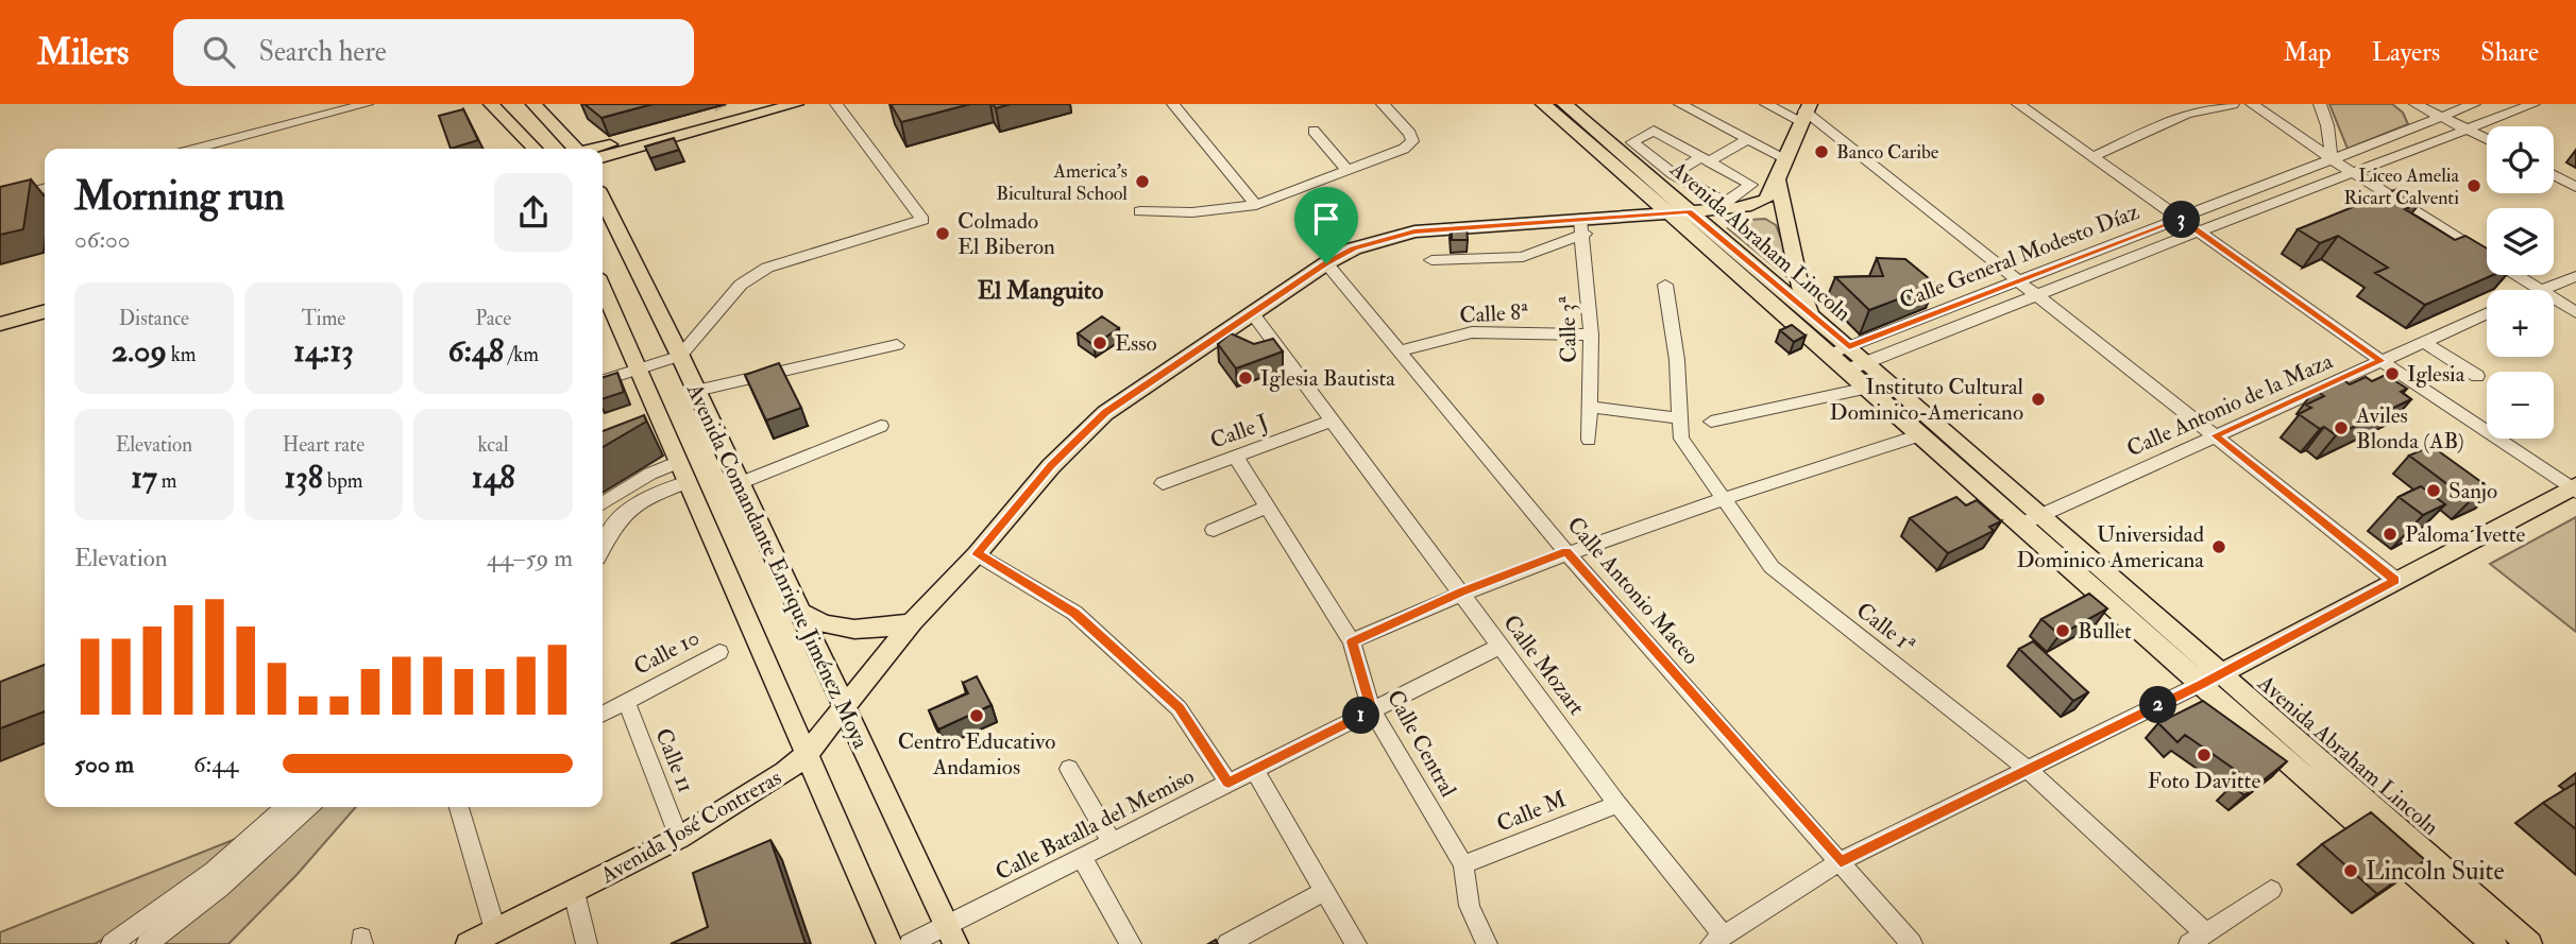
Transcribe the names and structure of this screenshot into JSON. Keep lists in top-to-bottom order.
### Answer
{
  "streets": {
    "main road": ["Avenida Abraham Lincoln", "Avenida Comandante Enrique Jiménez Moya", "Avenida José Contreras"],
    "street": [
      "Calle General Modesto Díaz",
      "Calle 8ª",
      "Calle 3ª",
      "Calle Antonio de la Maza",
      "Calle J",
      "Calle Antonio Maceo",
      "Calle 1ª",
      "Calle 10",
      "Calle Mozart",
      "Calle Central",
      "Calle 11",
      "Calle M",
      "Calle Batalla del Memiso"
    ]
  },
  "crossings": [
    ["Avenida Abraham Lincoln", "Calle General Modesto Díaz"],
    ["Avenida Abraham Lincoln", "Calle Antonio de la Maza"],
    ["Avenida Abraham Lincoln", "Avenida José Contreras"],
    ["Calle 8ª", "Calle 3ª"],
    ["Calle 8ª", "Calle Antonio Maceo"],
    ["Calle 3ª", "Avenida José Contreras"],
    ["Calle J", "Calle Mozart"],
    ["Calle J", "Calle Central"],
    ["Avenida Comandante Enrique Jiménez Moya", "Calle Batalla del Memiso"],
    ["Avenida Comandante Enrique Jiménez Moya", "Avenida José Contreras"],
    ["Calle Antonio Maceo", "Avenida José Contreras"],
    ["Calle 10", "Calle 11"],
    ["Calle Mozart", "Calle M"],
    ["Calle Mozart", "Calle Batalla del Memiso"],
    ["Calle Mozart", "Avenida José Contreras"],
    ["Calle Central", "Calle M"],
    ["Calle Central", "Calle Batalla del Memiso"],
    ["Calle 11", "Avenida José Contreras"]
  ],
  "districts": ["El Manguito"],
  "places": [
    "Banco Caribe",
    "America's Bicultural School",
    "Liceo Amelia Ricart Calventi",
    "Colmado El Biberon",
    "Esso",
    "Iglesia",
    "Iglesia Bautista",
    "Instituto Cultural Dominico-Americano",
    "Aviles Blonda (AB)",
    "Sanjo",
    "Paloma Ivette",
    "Universidad Dominico Americana",
    "Bullet",
    "Centro Educativo Andamios",
    "Foto Davitte",
    "Lincoln Suite"
  ],
  "page": {
    "header": "Milers",
    "search": "Search here",
    "nav": ["Map", "Layers", "Share"],
    "map_buttons": ["+", "−"],
    "heading": ["Morning run", "06:00"],
    "pins": ["3", "2", "1"],
    "stats": [
      ["Distance", "2.09 km"],
      ["Time", "14:13"],
      ["Pace", "6:48 /km"],
      ["Elevation", "17 m"],
      ["Heart rate", "138 bpm"],
      ["kcal", "148"]
    ],
    "chart": ["Elevation", "44–59 m"],
    "list": [
      {
        "name": "500 m",
        "note": "6:44"
      }
    ]
  }
}
